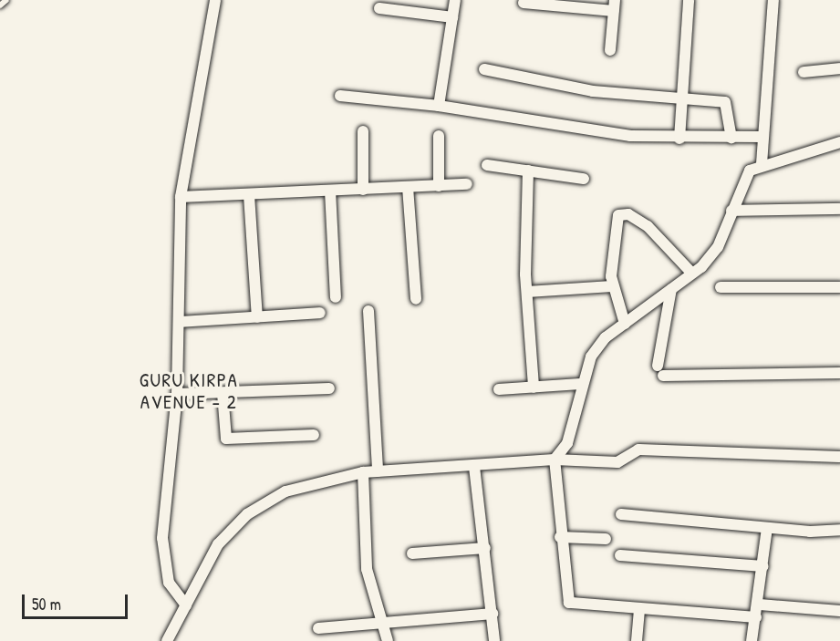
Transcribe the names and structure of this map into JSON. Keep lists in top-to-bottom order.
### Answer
{
  "districts": ["GURU KIRPA AVENUE - 2"],
  "scale_bar": "50 m"
}
